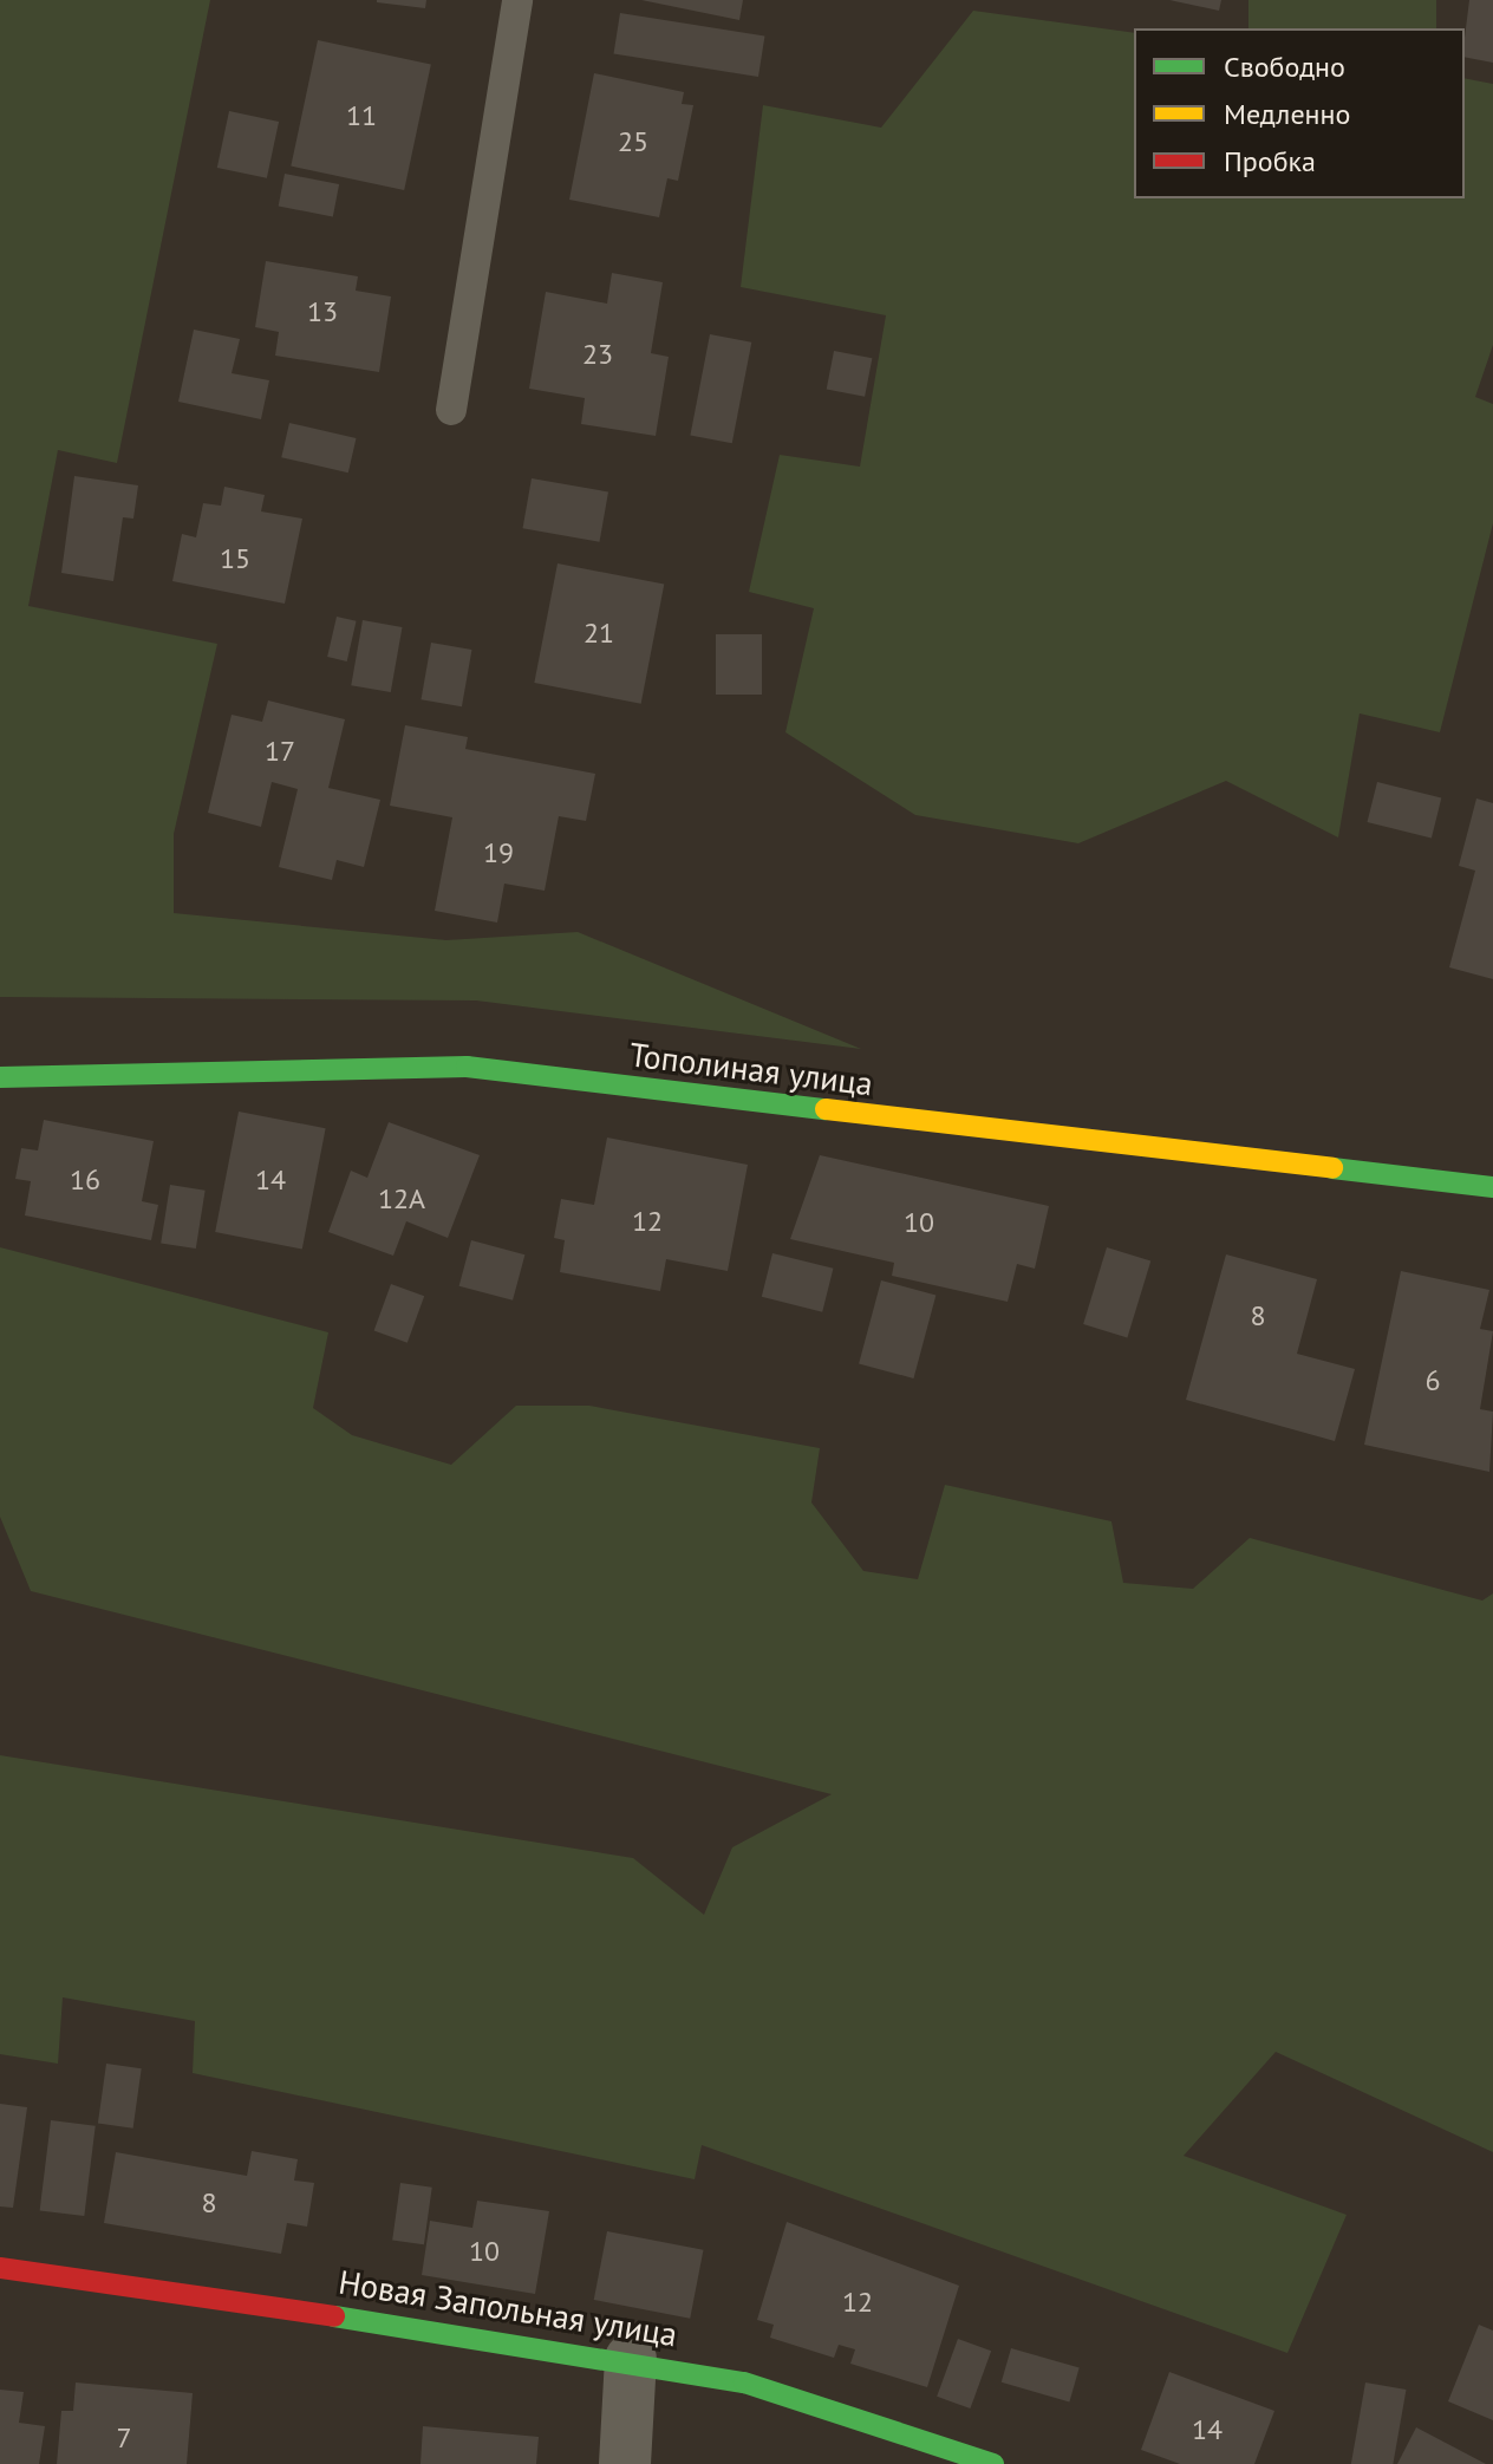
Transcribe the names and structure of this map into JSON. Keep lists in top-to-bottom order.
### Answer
{
  "streets": {
    "street": ["Тополиная улица", "Новая Запольная улица"]
  },
  "house_numbers": [
    "11",
    "25",
    "13",
    "23",
    "15",
    "21",
    "17",
    "19",
    "16",
    "14",
    "12А",
    "12",
    "10",
    "8",
    "6",
    "8",
    "10",
    "12",
    "14",
    "7"
  ],
  "legend": ["Свободно", "Медленно", "Пробка"]
}
